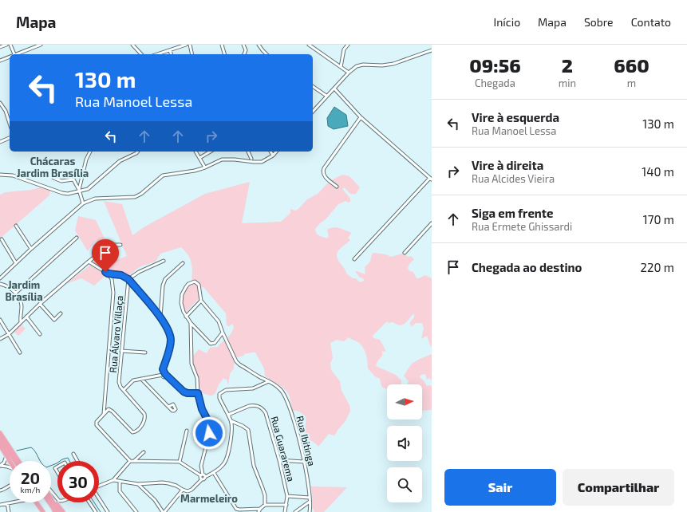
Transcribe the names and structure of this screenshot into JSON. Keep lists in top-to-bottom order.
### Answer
{
  "streets": {
    "street": ["Rua Álvaro Villaça", "Rua Ibitinga", "Rua Guararema"]
  },
  "districts": ["Chácaras Jardim Brasília", "Jardim Brasília", "Marmeleiro"],
  "north": "right",
  "page": {
    "header": "Mapa",
    "nav": [
      "Início",
      "Mapa",
      "Sobre",
      "Contato"
    ],
    "eta": [
      "09:56",
      "Chegada",
      "2",
      "min",
      "660",
      "m"
    ],
    "turn": ["130 m", "Rua Manoel Lessa"],
    "list": [
      {
        "name": "Vire à esquerda",
        "note": "Rua Manoel Lessa",
        "value": "130 m"
      },
      {
        "name": "Vire à direita",
        "note": "Rua Alcides Vieira",
        "value": "140 m"
      },
      {
        "name": "Siga em frente",
        "note": "Rua Ermete Ghissardi",
        "value": "170 m"
      },
      {
        "name": "Chegada ao destino",
        "value": "220 m"
      }
    ],
    "speed": "20 km/h",
    "limit": "30",
    "buttons": ["Sair", "Compartilhar"]
  }
}
